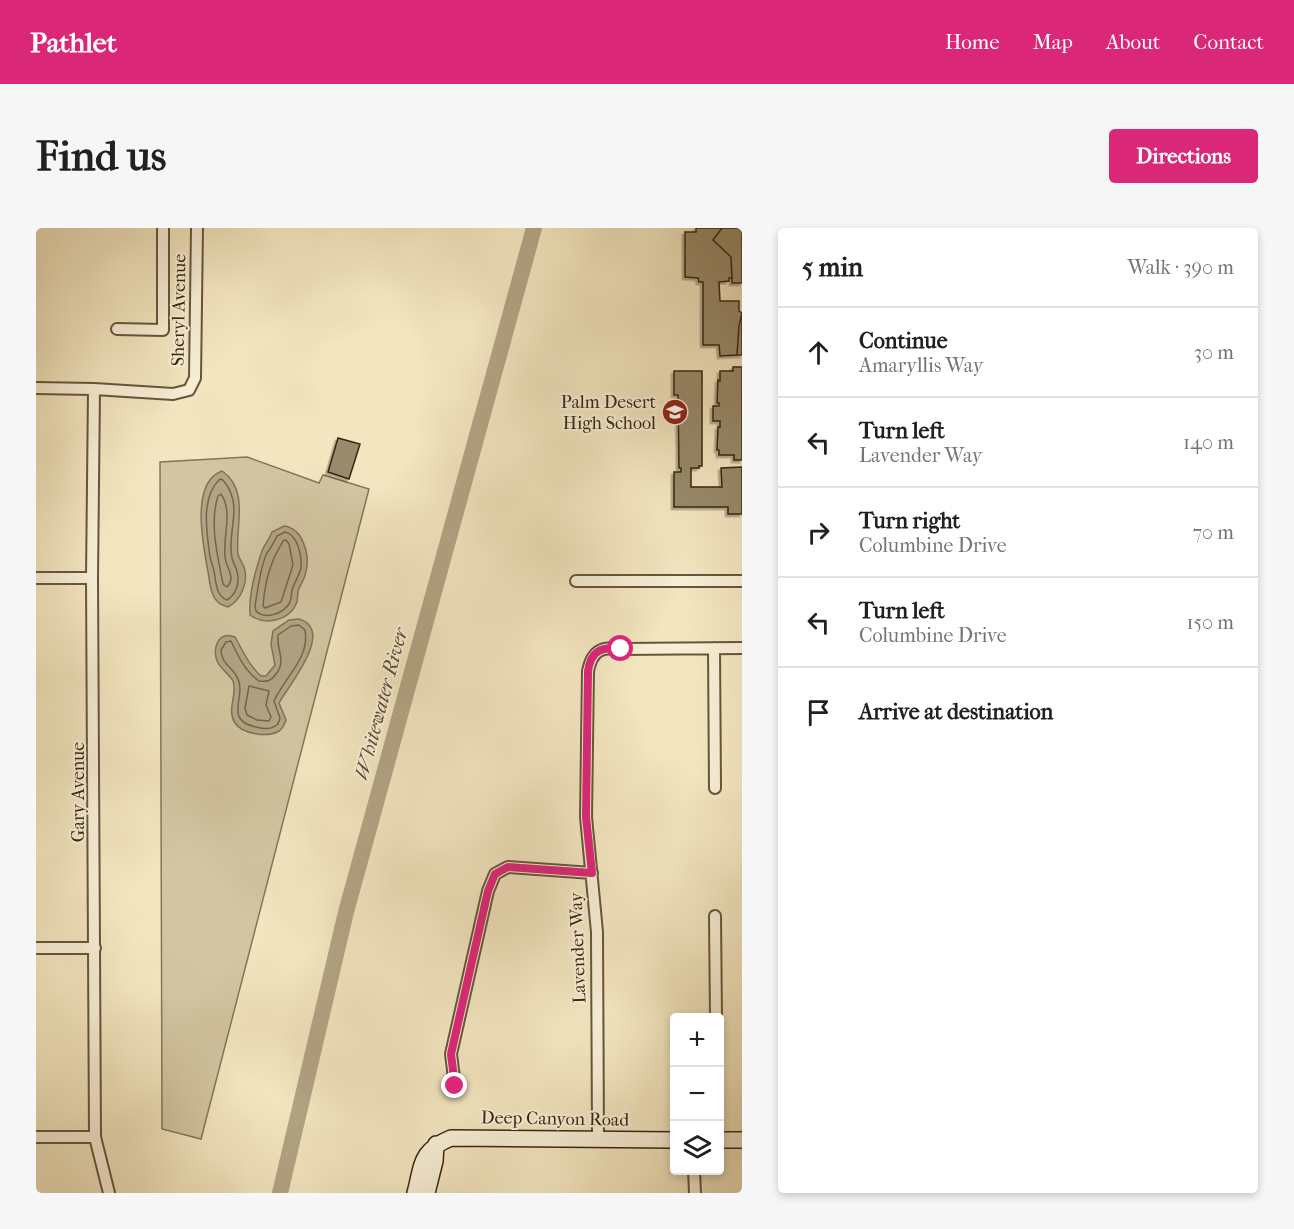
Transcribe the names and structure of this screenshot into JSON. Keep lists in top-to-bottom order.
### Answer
{
  "streets": {
    "street": [
      "Sheryl Avenue",
      "Gary Avenue",
      "Lavender Way",
      "Deep Canyon Road"
    ]
  },
  "crossings": [
    ["Sheryl Avenue", "Gary Avenue"],
    ["Lavender Way", "Deep Canyon Road"]
  ],
  "water": ["Whitewater River"],
  "places": {
    "school or university": ["Palm Desert High School"]
  },
  "page": {
    "header": "Pathlet",
    "nav": [
      "Home",
      "Map",
      "About",
      "Contact"
    ],
    "buttons": "Directions",
    "title": "Find us",
    "heading": ["5 min", "Walk · 390 m"],
    "list": [
      ["Continue", "Amaryllis Way", "30 m"],
      ["Turn left", "Lavender Way", "140 m"],
      ["Turn right", "Columbine Drive", "70 m"],
      ["Turn left", "Columbine Drive", "150 m"],
      "Arrive at destination"
    ],
    "map_buttons": ["+", "−"]
  }
}
